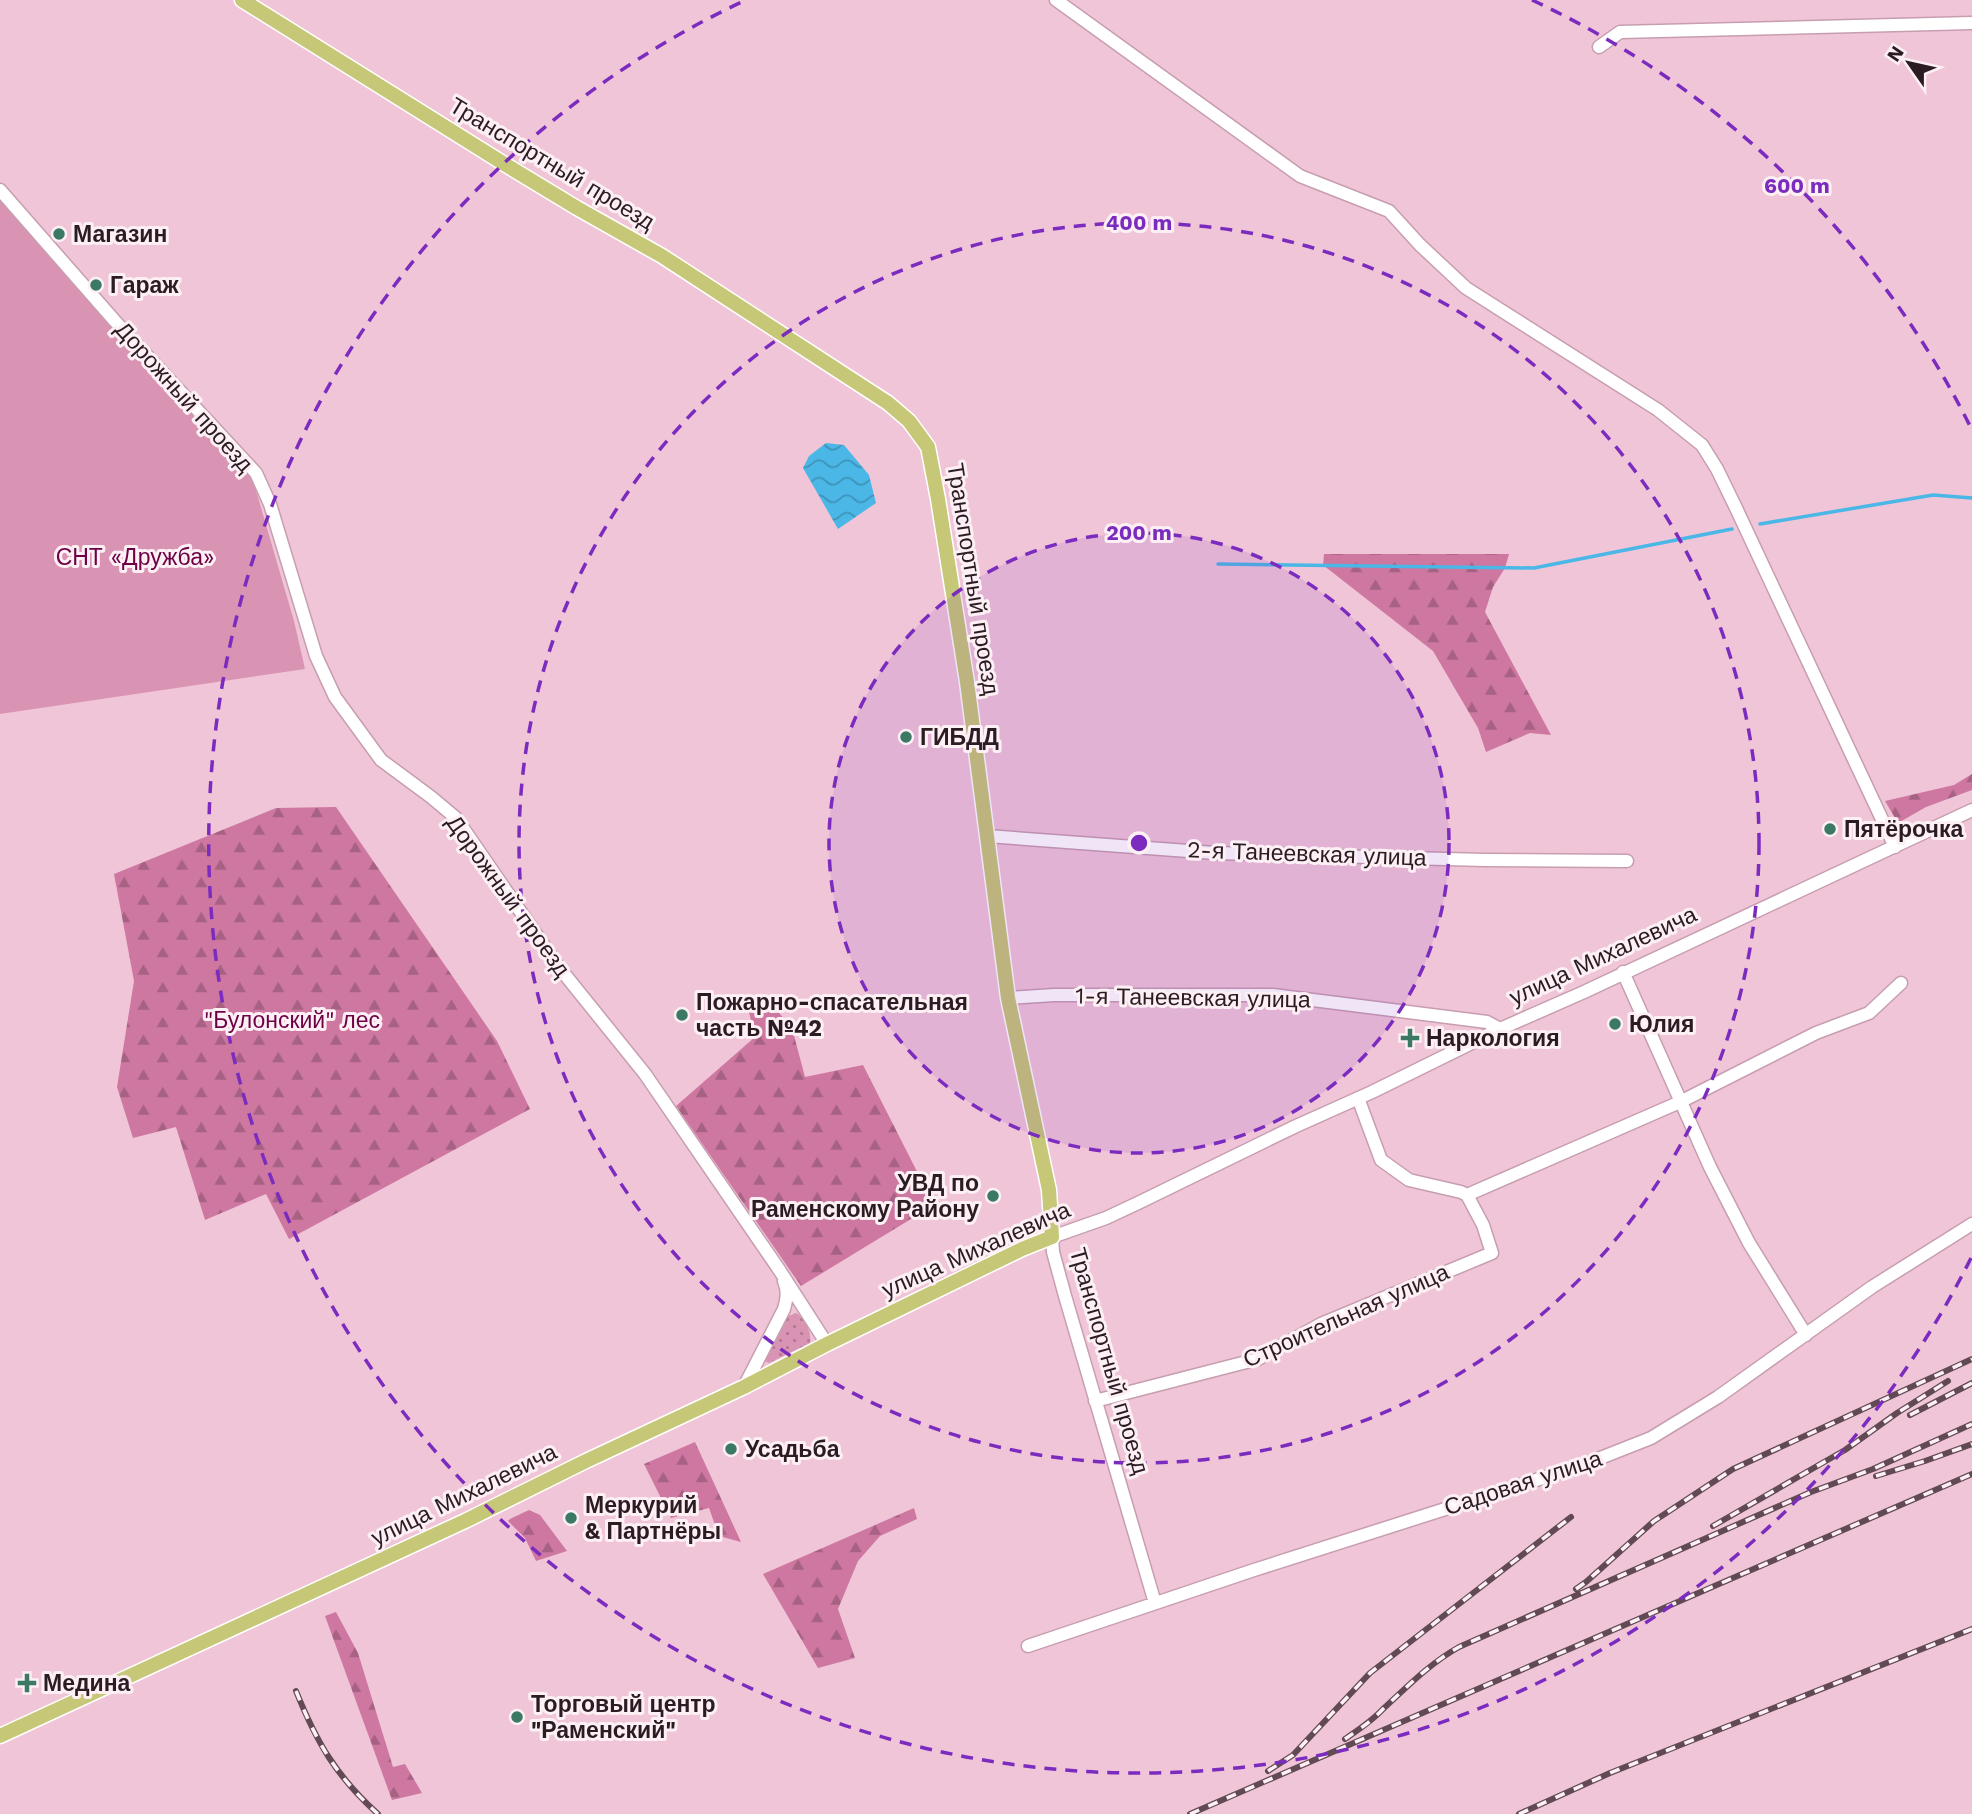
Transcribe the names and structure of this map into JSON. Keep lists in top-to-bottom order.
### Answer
{
  "streets": {
    "main road": ["Транспортный проезд", "улица Михалевича"],
    "street": [
      "Дорожный проезд",
      "2-я Танеевская улица",
      "1-я Танеевская улица",
      "Строительная улица",
      "Садовая улица"
    ]
  },
  "crossings": [
    ["Транспортный проезд", "2-я Танеевская улица"],
    ["Транспортный проезд", "улица Михалевича"],
    ["Транспортный проезд", "1-я Танеевская улица"],
    ["Транспортный проезд", "Строительная улица"],
    ["Транспортный проезд", "Садовая улица"],
    ["Дорожный проезд", "улица Михалевича"],
    ["улица Михалевича", "1-я Танеевская улица"]
  ],
  "parks": ["СНТ «Дружба»", "\"Булонский\" лес"],
  "places": {
    "other": [
      "Магазин",
      "Гараж",
      "ГИБДД",
      "Пятёрочка",
      "Пожарно-спасательная часть №42",
      "Юлия",
      "УВД по Раменскому Району",
      "Усадьба",
      "Меркурий & Партнёры",
      "Торговый центр \"Раменский\""
    ],
    "health": ["Наркология", "Медина"]
  },
  "north": "top left",
  "rings": ["600 m", "400 m", "200 m"]
}
